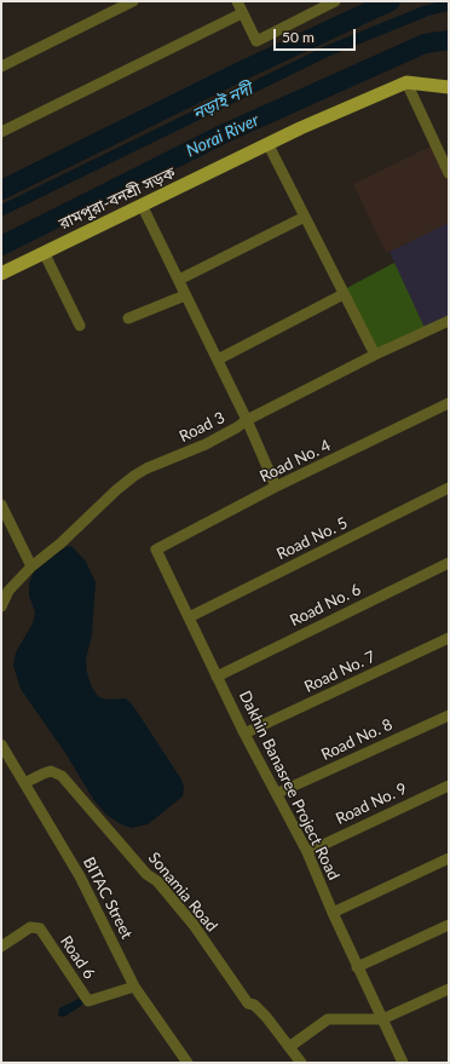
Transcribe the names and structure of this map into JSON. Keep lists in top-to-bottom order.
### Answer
{
  "streets": {
    "main road": ["রামপুরা-বনশ্রী সড়ক"],
    "street": [
      "Road 3",
      "Road No. 4",
      "Road No. 5",
      "Road No. 6",
      "Road No. 7",
      "Road No. 8",
      "Dakhin Banasree Project Road",
      "Road No. 9",
      "Sonamia Road",
      "BITAC Street",
      "Road 6"
    ]
  },
  "crossings": [
    ["Road No. 4", "Dakhin Banasree Project Road"],
    ["Road No. 5", "Dakhin Banasree Project Road"],
    ["Road No. 6", "Dakhin Banasree Project Road"],
    ["Road No. 7", "Dakhin Banasree Project Road"],
    ["Road No. 8", "Dakhin Banasree Project Road"],
    ["Dakhin Banasree Project Road", "Road No. 9"],
    ["Sonamia Road", "BITAC Street"],
    ["BITAC Street", "Road 6"]
  ],
  "water": ["নড়াই নদী", "Norai River"],
  "scale_bar": "50 m"
}
